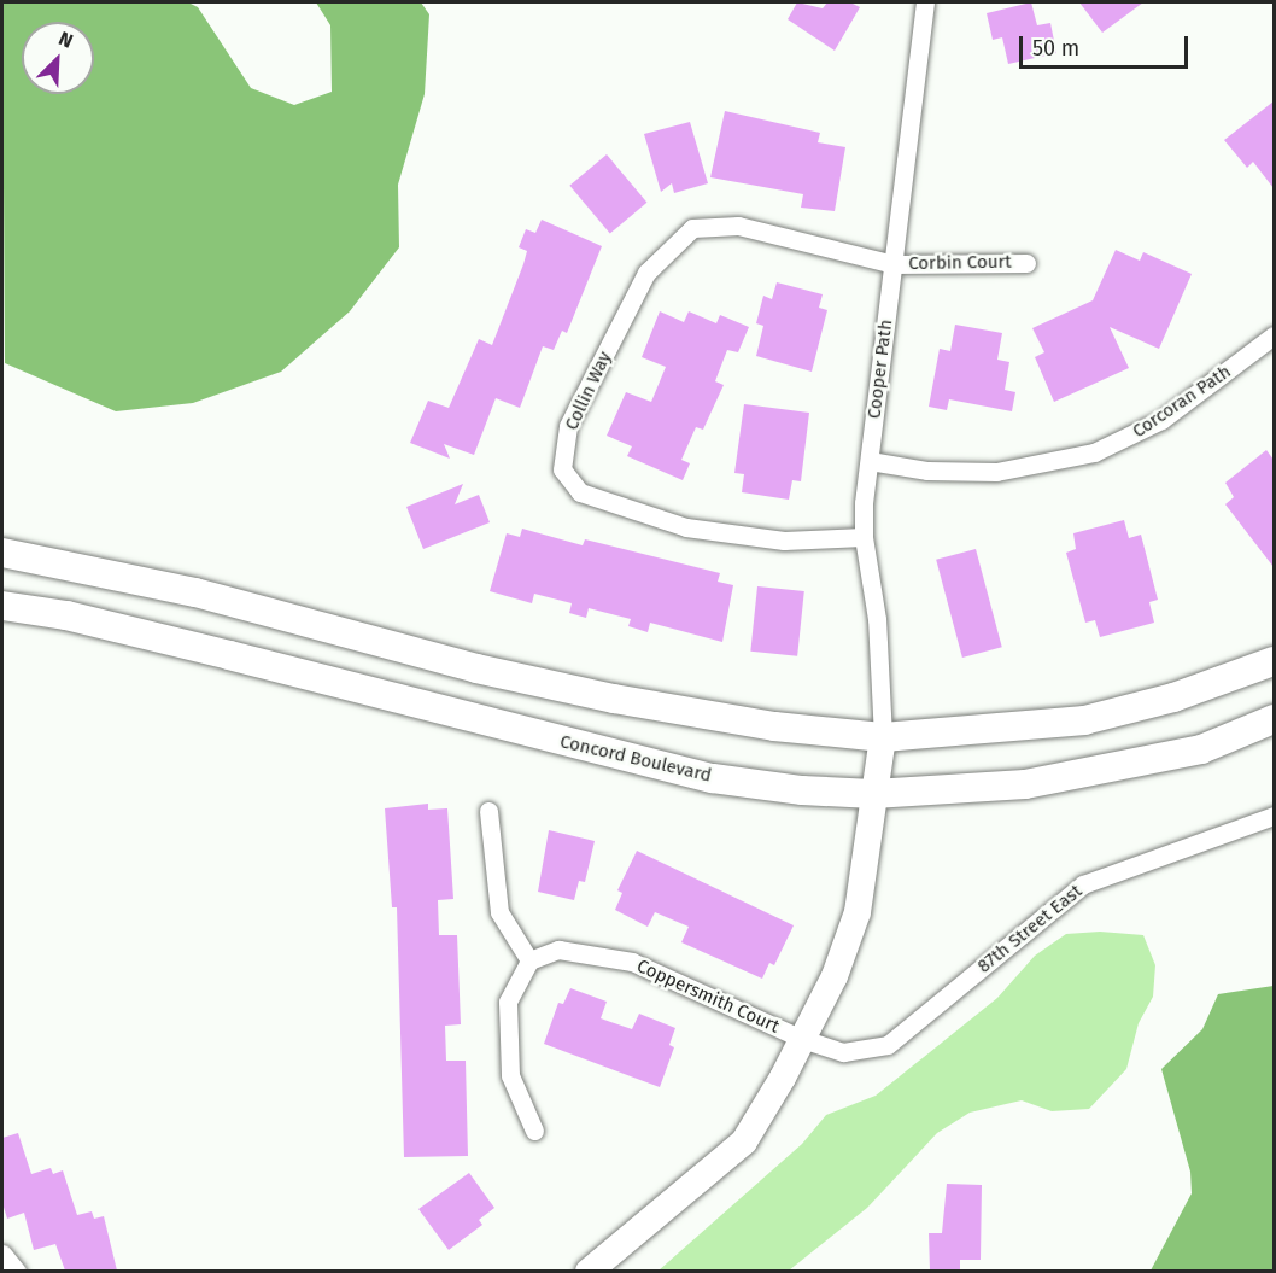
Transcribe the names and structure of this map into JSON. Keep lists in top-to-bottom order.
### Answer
{
  "streets": {
    "main road": ["Concord Boulevard"],
    "street": [
      "Corbin Court",
      "Cooper Path",
      "Collin Way",
      "Corcoran Path",
      "87th Street East",
      "Coppersmith Court"
    ]
  },
  "crossings": [
    ["Corbin Court", "Cooper Path"],
    ["Corbin Court", "Collin Way"],
    ["Cooper Path", "Collin Way"],
    ["Cooper Path", "Corcoran Path"],
    ["87th Street East", "Coppersmith Court"]
  ],
  "scale_bar": "50 m",
  "north": "top right"
}
